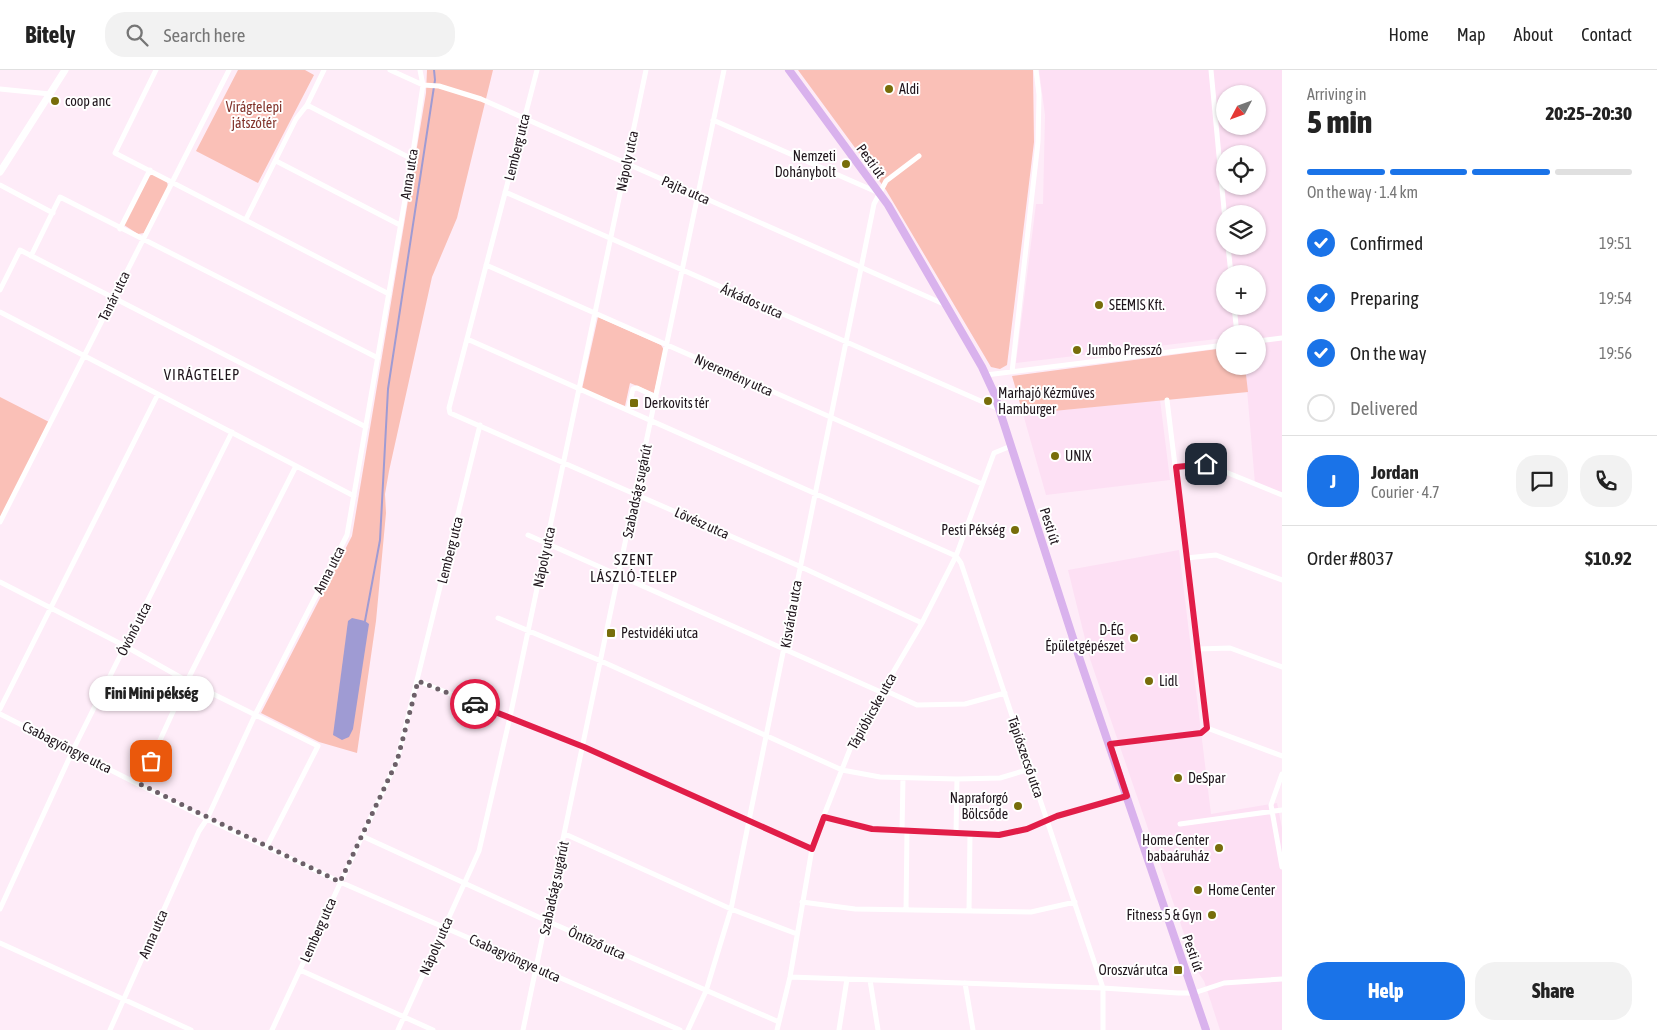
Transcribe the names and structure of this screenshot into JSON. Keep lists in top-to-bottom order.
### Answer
{
  "streets": {
    "main road": ["Pesti út"],
    "street": [
      "Lemberg utca",
      "Nápoly utca",
      "Anna utca",
      "Pajta utca",
      "Tanár utca",
      "Árkádos utca",
      "Nyeremény utca",
      "Szabadság sugárút",
      "Lövész utca",
      "Kisvárda utca",
      "Óvónő utca",
      "Tápióbicske utca",
      "Csabagyöngye utca",
      "Tápiószecső utca",
      "Öntöző utca"
    ]
  },
  "crossings": [
    ["Lemberg utca", "Pajta utca"],
    ["Lemberg utca", "Árkádos utca"],
    ["Lemberg utca", "Nyeremény utca"],
    ["Lemberg utca", "Lövész utca"],
    ["Lemberg utca", "Csabagyöngye utca"],
    ["Lemberg utca", "Öntöző utca"],
    ["Nápoly utca", "Pajta utca"],
    ["Nápoly utca", "Árkádos utca"],
    ["Nápoly utca", "Nyeremény utca"],
    ["Nápoly utca", "Lövész utca"],
    ["Nápoly utca", "Csabagyöngye utca"],
    ["Nápoly utca", "Öntöző utca"],
    ["Pesti út", "Pajta utca"],
    ["Pesti út", "Árkádos utca"],
    ["Pesti út", "Kisvárda utca"],
    ["Pesti út", "Tápióbicske utca"],
    ["Anna utca", "Pajta utca"],
    ["Anna utca", "Csabagyöngye utca"],
    ["Pajta utca", "Szabadság sugárút"],
    ["Pajta utca", "Kisvárda utca"],
    ["Árkádos utca", "Szabadság sugárút"],
    ["Árkádos utca", "Kisvárda utca"],
    ["Nyeremény utca", "Szabadság sugárút"],
    ["Nyeremény utca", "Kisvárda utca"],
    ["Nyeremény utca", "Tápióbicske utca"],
    ["Szabadság sugárút", "Lövész utca"],
    ["Szabadság sugárút", "Csabagyöngye utca"],
    ["Szabadság sugárút", "Öntöző utca"],
    ["Lövész utca", "Kisvárda utca"],
    ["Lövész utca", "Tápióbicske utca"],
    ["Kisvárda utca", "Öntöző utca"],
    ["Óvónő utca", "Csabagyöngye utca"],
    ["Tápióbicske utca", "Tápiószecső utca"],
    ["Tápióbicske utca", "Öntöző utca"]
  ],
  "districts": ["VIRÁGTELEP", "SZENT LÁSZLÓ-TELEP"],
  "parks": ["Virágtelepi játszótér"],
  "places": {
    "other": [
      "Aldi",
      "coop anc",
      "Nemzeti Dohánybolt",
      "SEEMIS Kft.",
      "Jumbo Presszó",
      "Marhajó Kézműves Hamburger",
      "UNIX",
      "Pesti Pékség",
      "D-ÉG Épületgépészet",
      "Lidl",
      "Fini Mini pékség",
      "DeSpar",
      "Napraforgó Bölcsőde",
      "Home Center babaáruház",
      "Home Center",
      "Fitness 5 & Gyn"
    ],
    "transit": ["Derkovits tér", "Pestvidéki utca", "Oroszvár utca"]
  },
  "north": "bottom left",
  "page": {
    "header": "Bitely",
    "search": "Search here",
    "nav": [
      "Home",
      "Map",
      "About",
      "Contact"
    ],
    "heading": ["5 min", "Arriving in", "20:25–20:30"],
    "panel": [
      "Jordan",
      "Courier · 4.7",
      "Order #8037",
      "$10.92"
    ],
    "map_buttons": ["+", "−"],
    "bar": "On the way · 1.4 km",
    "list": [
      ["Confirmed", "19:51"],
      ["Preparing", "19:54"],
      ["On the way", "19:56"],
      "Delivered"
    ],
    "round": "J",
    "bubble": "Fini Mini pékség",
    "buttons": ["Help", "Share"]
  }
}
